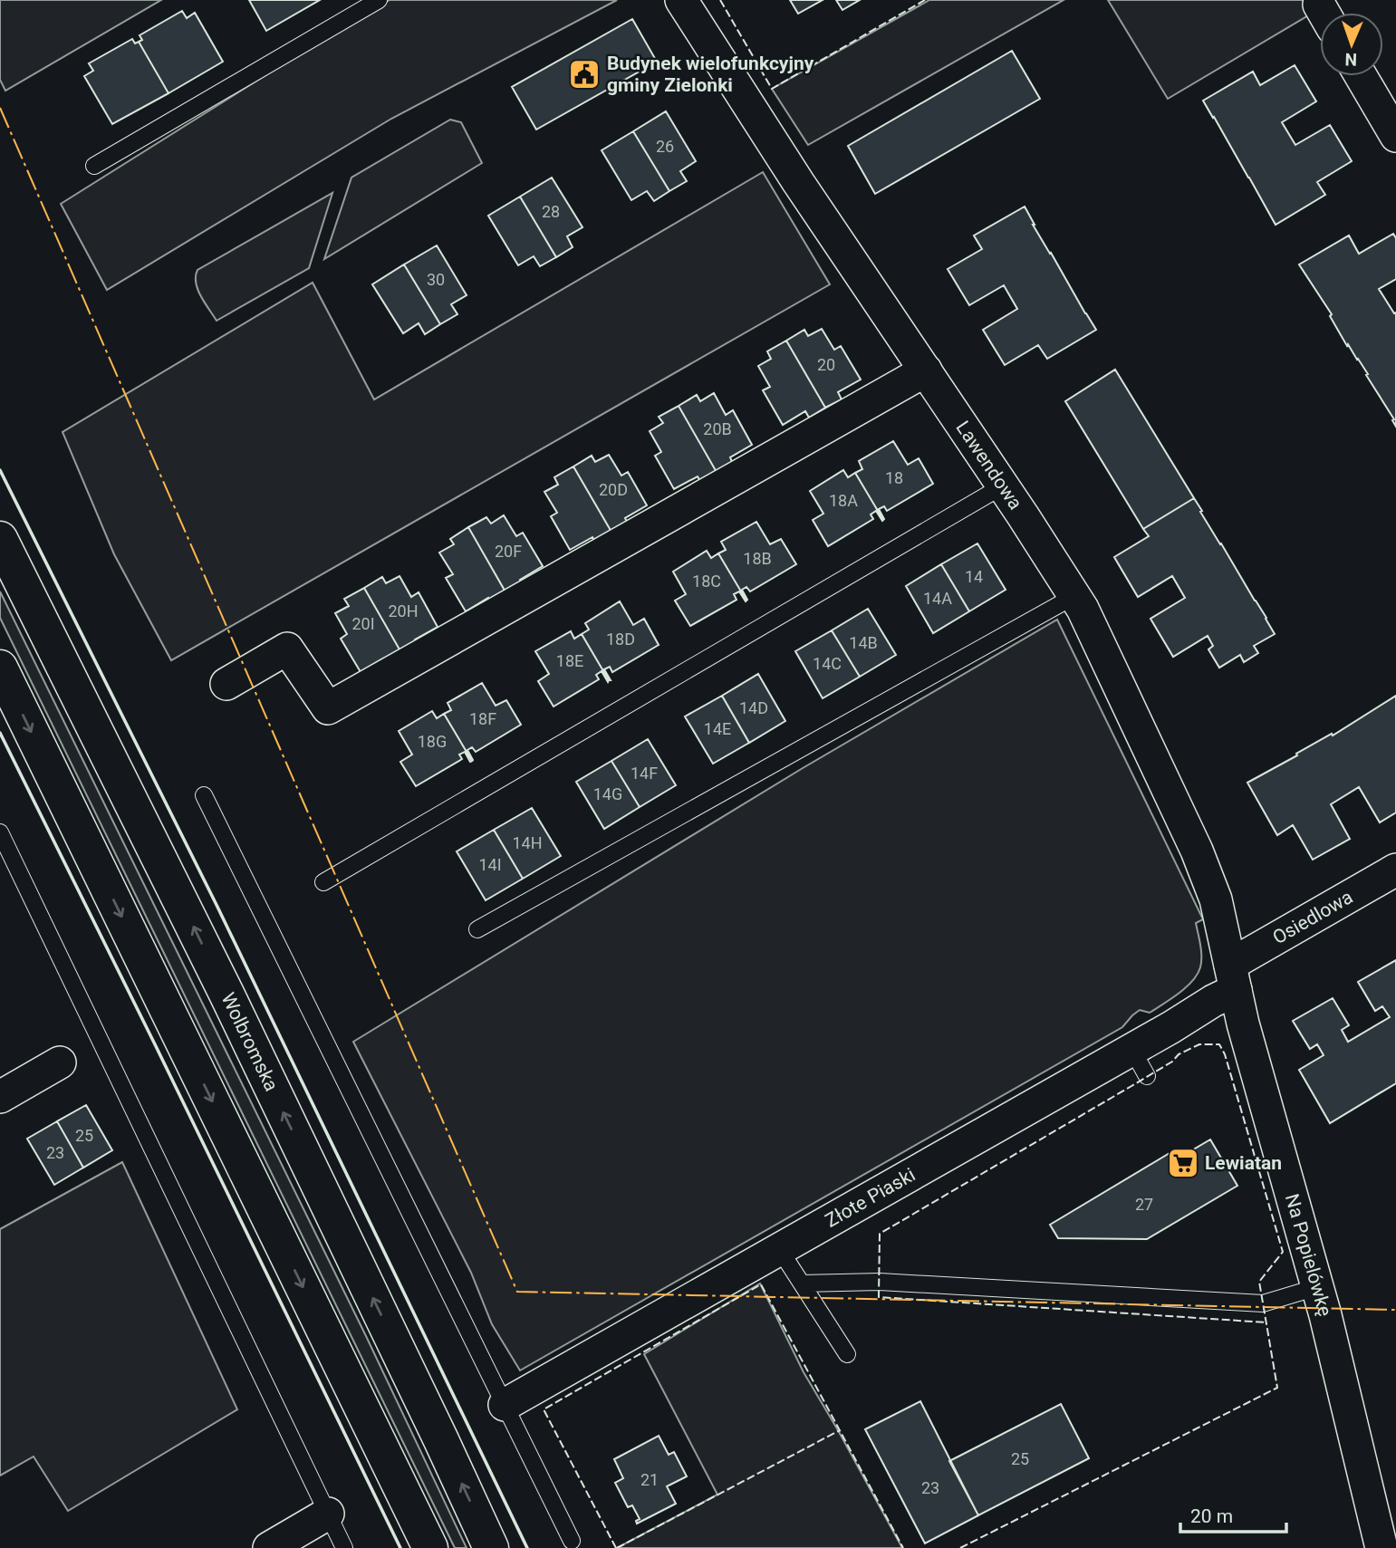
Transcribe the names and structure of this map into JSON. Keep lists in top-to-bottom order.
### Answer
{
  "streets": {
    "main road": ["Wolbromska"],
    "street": [
      "Lawendowa",
      "Osiedlowa",
      "Złote Piaski",
      "Na Popielówkę"
    ]
  },
  "crossings": [
    ["Lawendowa", "Osiedlowa"],
    ["Lawendowa", "Złote Piaski"],
    ["Lawendowa", "Na Popielówkę"],
    ["Osiedlowa", "Złote Piaski"],
    ["Osiedlowa", "Na Popielówkę"],
    ["Złote Piaski", "Na Popielówkę"]
  ],
  "places": {
    "public building": ["Budynek wielofunkcyjny gminy Zielonki"],
    "supermarket": ["Lewiatan"]
  },
  "house_numbers": [
    "26",
    "28",
    "30",
    "20",
    "20B",
    "18",
    "20D",
    "18A",
    "20F",
    "18B",
    "14",
    "18C",
    "14A",
    "20H",
    "20I",
    "18D",
    "14B",
    "18E",
    "14C",
    "14D",
    "18F",
    "14E",
    "18G",
    "14F",
    "14G",
    "14H",
    "14I",
    "25",
    "23",
    "27",
    "25",
    "21",
    "23"
  ],
  "scale_bar": "20 m",
  "north": "bottom"
}
